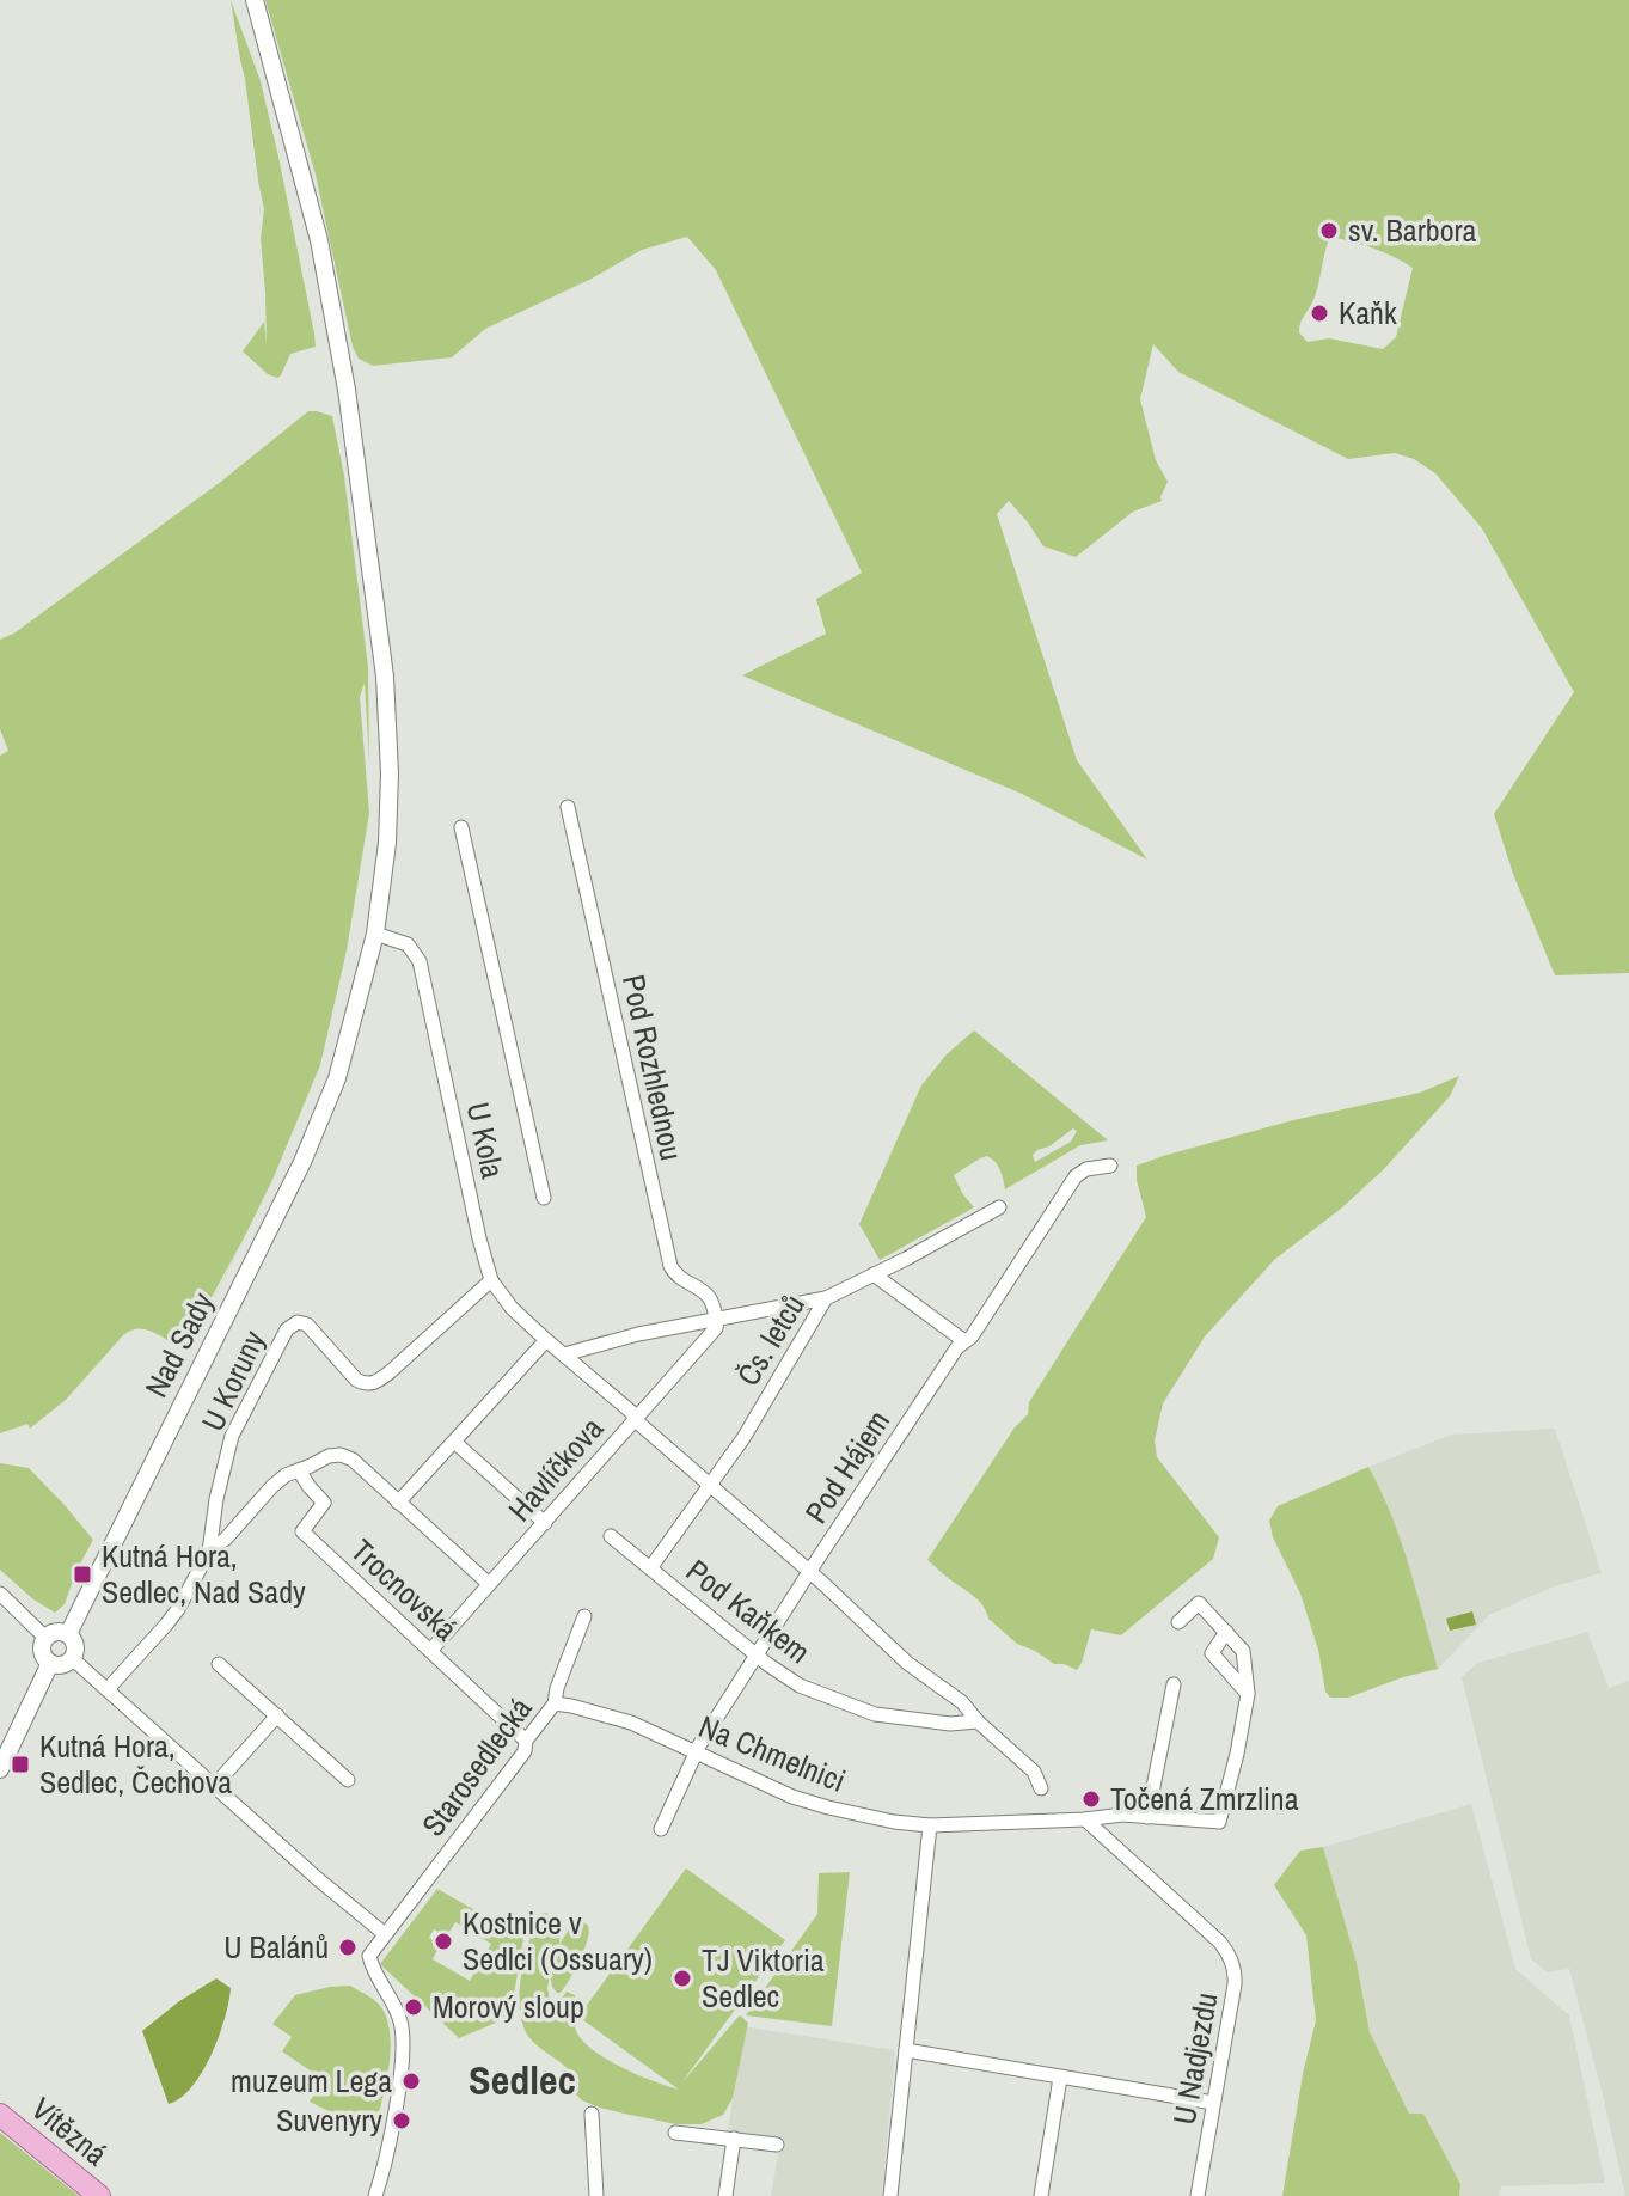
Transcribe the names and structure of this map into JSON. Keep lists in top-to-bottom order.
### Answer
{
  "streets": {
    "main road": ["Vítězná"],
    "street": [
      "Pod Rozhlednou",
      "U Kola",
      "Čs. letců",
      "Nad Sady",
      "U Koruny",
      "Pod Hájem",
      "Havlíčkova",
      "Trocnovská",
      "Pod Kaňkem",
      "Na Chmelnici",
      "Starosedlecká",
      "U Nadjezdu"
    ]
  },
  "crossings": [
    ["Pod Rozhlednou", "Havlíčkova"],
    ["U Kola", "Čs. letců"],
    ["U Kola", "Nad Sady"],
    ["U Kola", "U Koruny"],
    ["U Kola", "Pod Hájem"],
    ["U Kola", "Havlíčkova"],
    ["Čs. letců", "Pod Kaňkem"],
    ["U Koruny", "Trocnovská"],
    ["Pod Hájem", "Pod Kaňkem"],
    ["Pod Hájem", "Na Chmelnici"],
    ["Havlíčkova", "Trocnovská"],
    ["Trocnovská", "Starosedlecká"],
    ["Na Chmelnici", "Starosedlecká"],
    ["Na Chmelnici", "U Nadjezdu"]
  ],
  "districts": ["Sedlec"],
  "places": {
    "other": [
      "sv. Barbora",
      "Kaňk",
      "Točená Zmrzlina",
      "Kostnice v Sedlci (Ossuary)",
      "U Balánů",
      "TJ Viktoria Sedlec",
      "Morový sloup",
      "muzeum Lega",
      "Suvenyry"
    ],
    "transit": ["Kutná Hora, Sedlec, Nad Sady", "Kutná Hora, Sedlec, Čechova"]
  }
}
